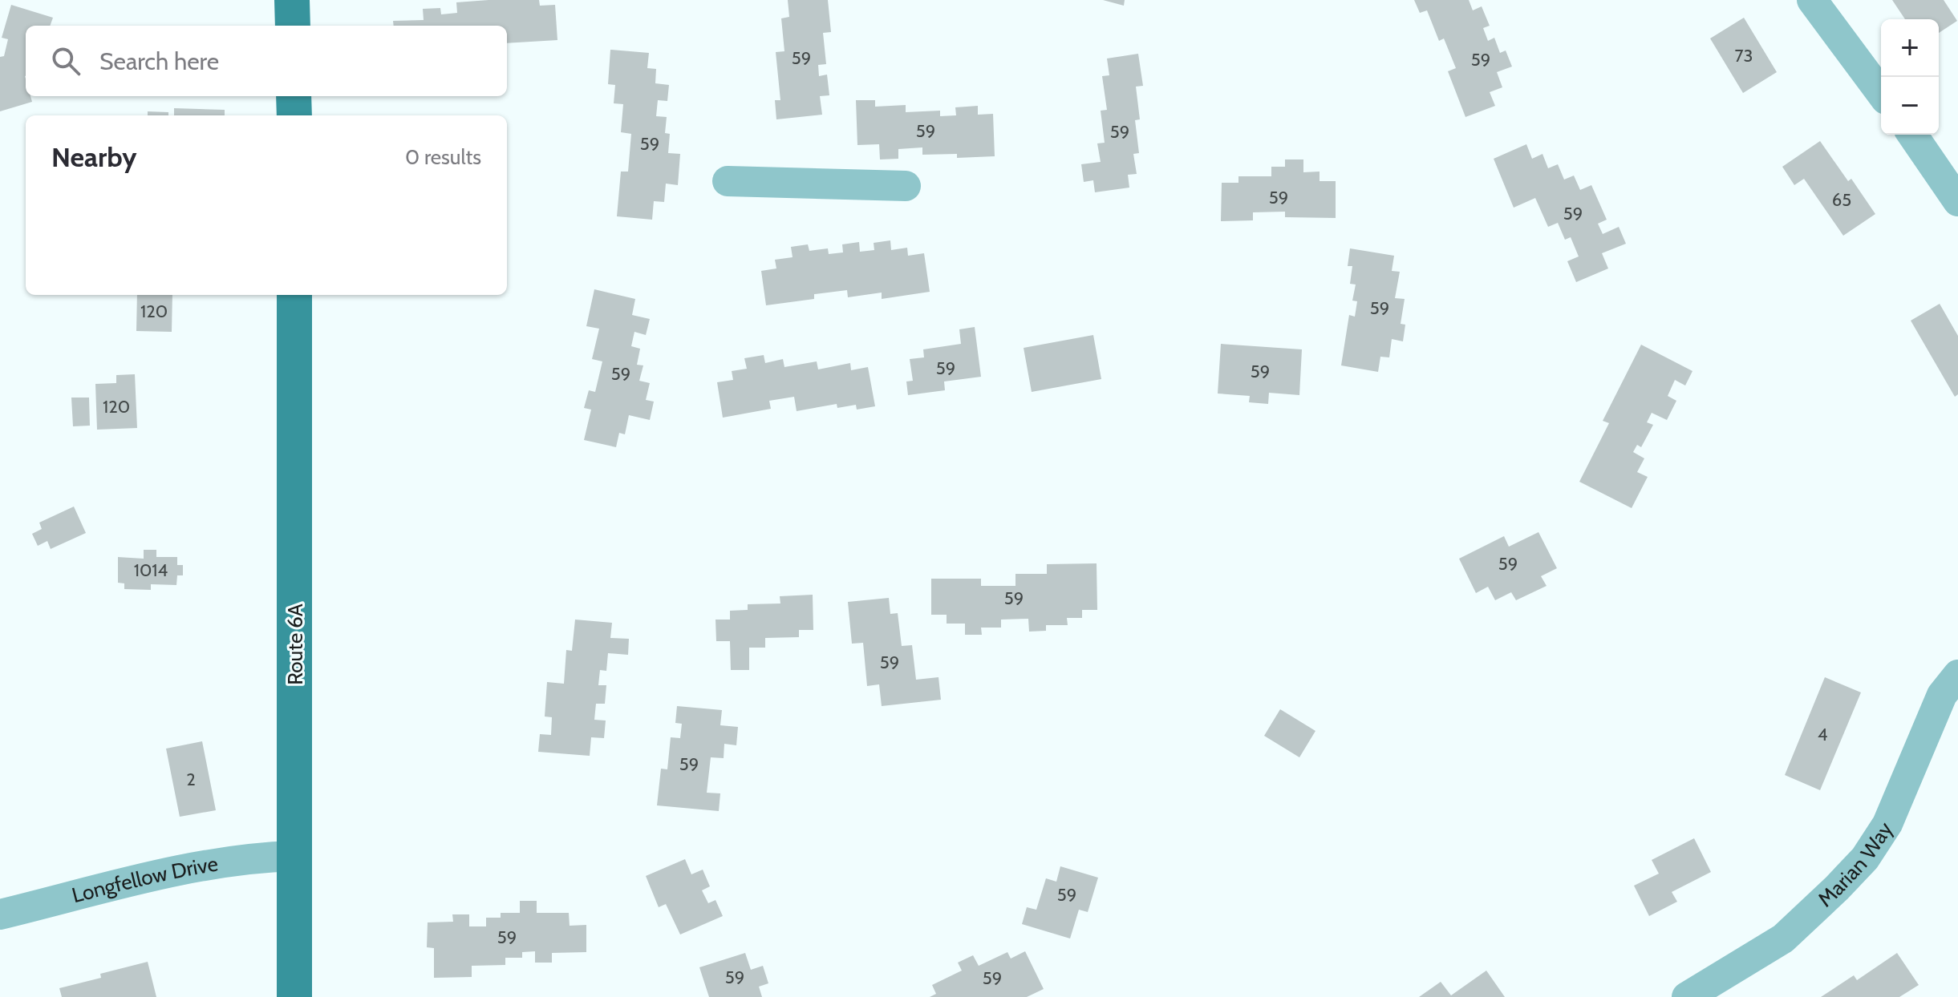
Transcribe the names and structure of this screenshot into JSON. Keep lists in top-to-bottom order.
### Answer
{
  "streets": {
    "main road": ["Route 6A"],
    "street": ["Marian Way", "Longfellow Drive"]
  },
  "crossings": [
    ["Route 6A", "Longfellow Drive"]
  ],
  "house_numbers": [
    "73",
    "59",
    "59",
    "59",
    "59",
    "59",
    "59",
    "65",
    "59",
    "59",
    "120",
    "59",
    "59",
    "59",
    "120",
    "59",
    "1014",
    "59",
    "59",
    "4",
    "59",
    "2",
    "59",
    "59",
    "59",
    "59"
  ],
  "page": {
    "map_buttons": ["+", "−"],
    "search": "Search here",
    "heading": ["Nearby", "0 results"]
  }
}
